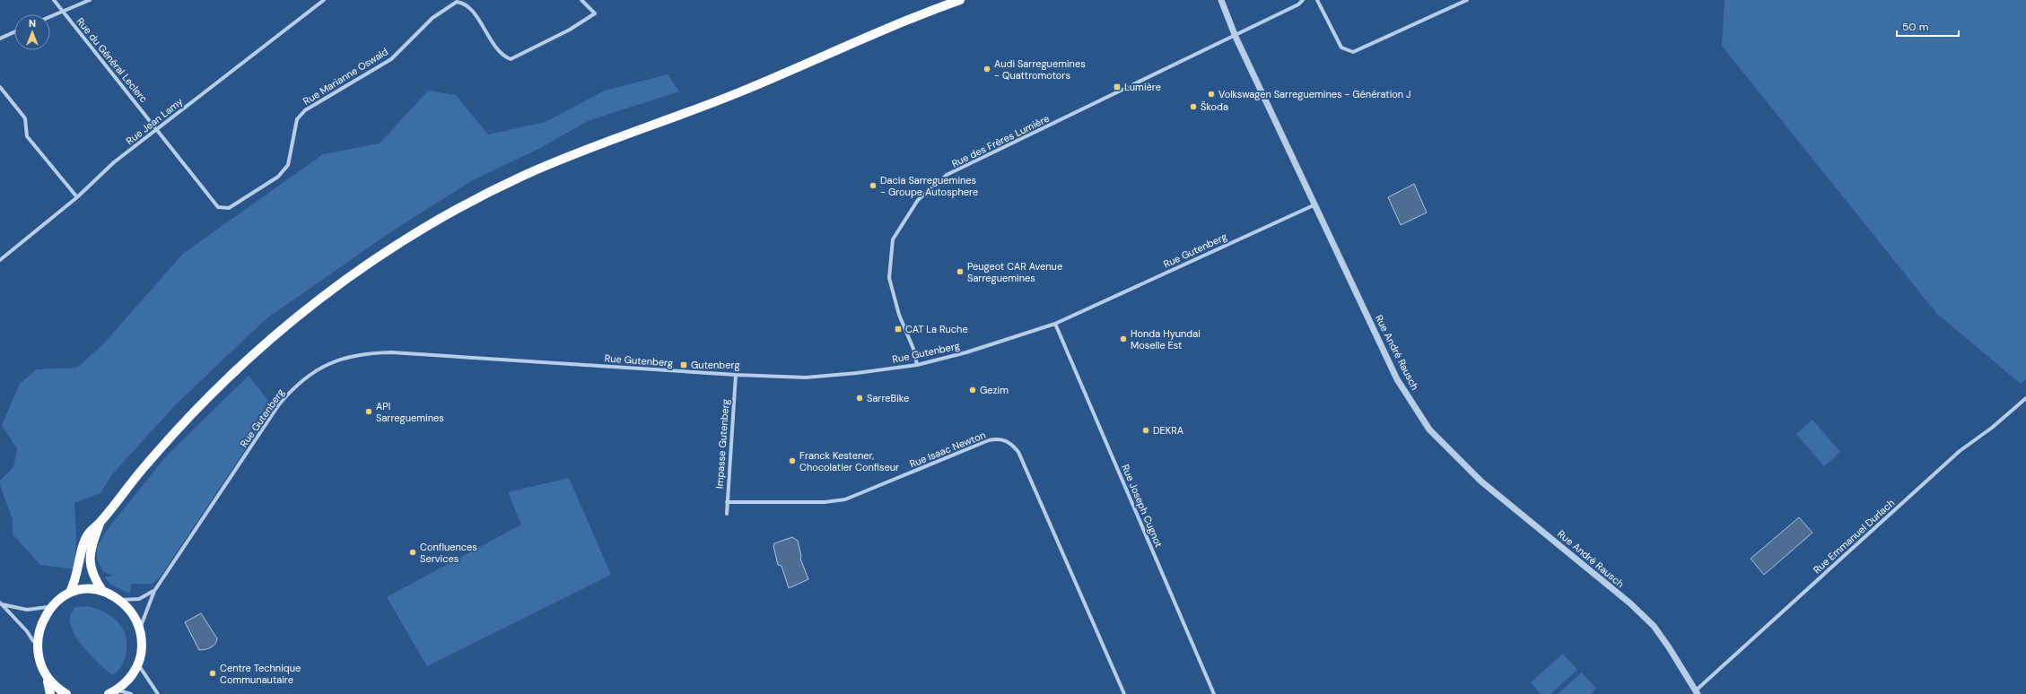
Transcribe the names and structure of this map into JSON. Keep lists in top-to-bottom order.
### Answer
{
  "streets": {
    "street": [
      "Rue du Général Leclerc",
      "Rue Marianne Oswald",
      "Rue Jean Lamy",
      "Rue des Frères Lumière",
      "Rue Gutenberg",
      "Rue André Rausch",
      "Impasse Gutenberg",
      "Rue Isaac Newton",
      "Rue Joseph Cugnot",
      "Rue Emmanuel Durlach"
    ]
  },
  "crossings": [
    ["Rue du Général Leclerc", "Rue Marianne Oswald"],
    ["Rue du Général Leclerc", "Rue Jean Lamy"],
    ["Rue des Frères Lumière", "Rue Gutenberg"],
    ["Rue des Frères Lumière", "Rue André Rausch"],
    ["Rue Gutenberg", "Rue André Rausch"],
    ["Rue Gutenberg", "Impasse Gutenberg"],
    ["Rue Gutenberg", "Rue Joseph Cugnot"],
    ["Rue André Rausch", "Rue Emmanuel Durlach"],
    ["Impasse Gutenberg", "Rue Isaac Newton"]
  ],
  "places": {
    "other": [
      "Audi Sarreguemines - Quattromotors",
      "Volkswagen Sarreguemines - Génération J",
      "Škoda",
      "Dacia Sarreguemines - Groupe Autosphere",
      "Peugeot CAR Avenue Sarreguemines",
      "Honda Hyundai Moselle Est",
      "Gezim",
      "SarreBike",
      "API Sarreguemines",
      "DEKRA",
      "Franck Kestener, Chocolatier Confiseur",
      "Confluences Services",
      "Centre Technique Communautaire"
    ],
    "transit": ["Lumière", "CAT La Ruche", "Gutenberg"]
  },
  "scale_bar": "50 m",
  "north": "top"
}
